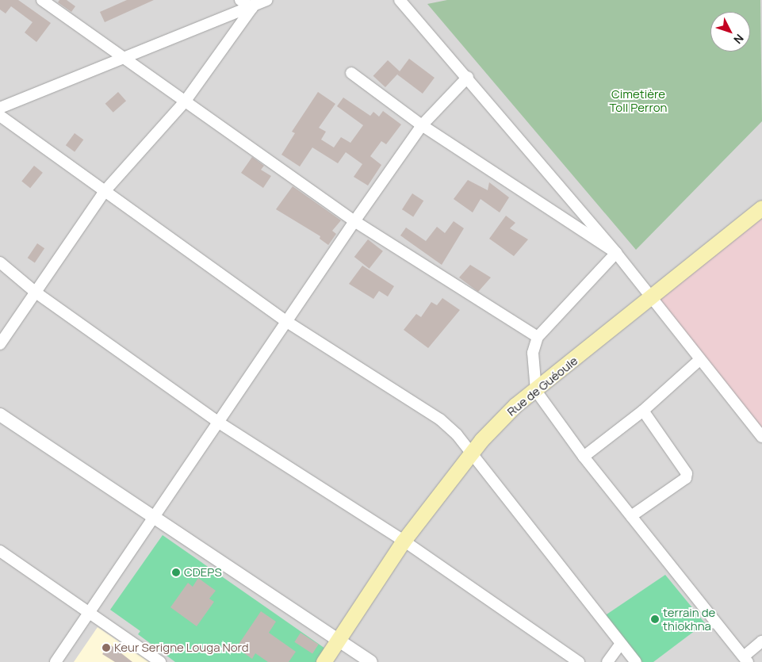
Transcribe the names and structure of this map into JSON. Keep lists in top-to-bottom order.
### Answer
{
  "streets": {
    "main road": ["Rue de Guéoule"]
  },
  "parks": ["Cimetière Toll Perron"],
  "places": ["CDEPS", "terrain de thiokhna", "Keur Serigne Louga Nord"],
  "north": "bottom right"
}
